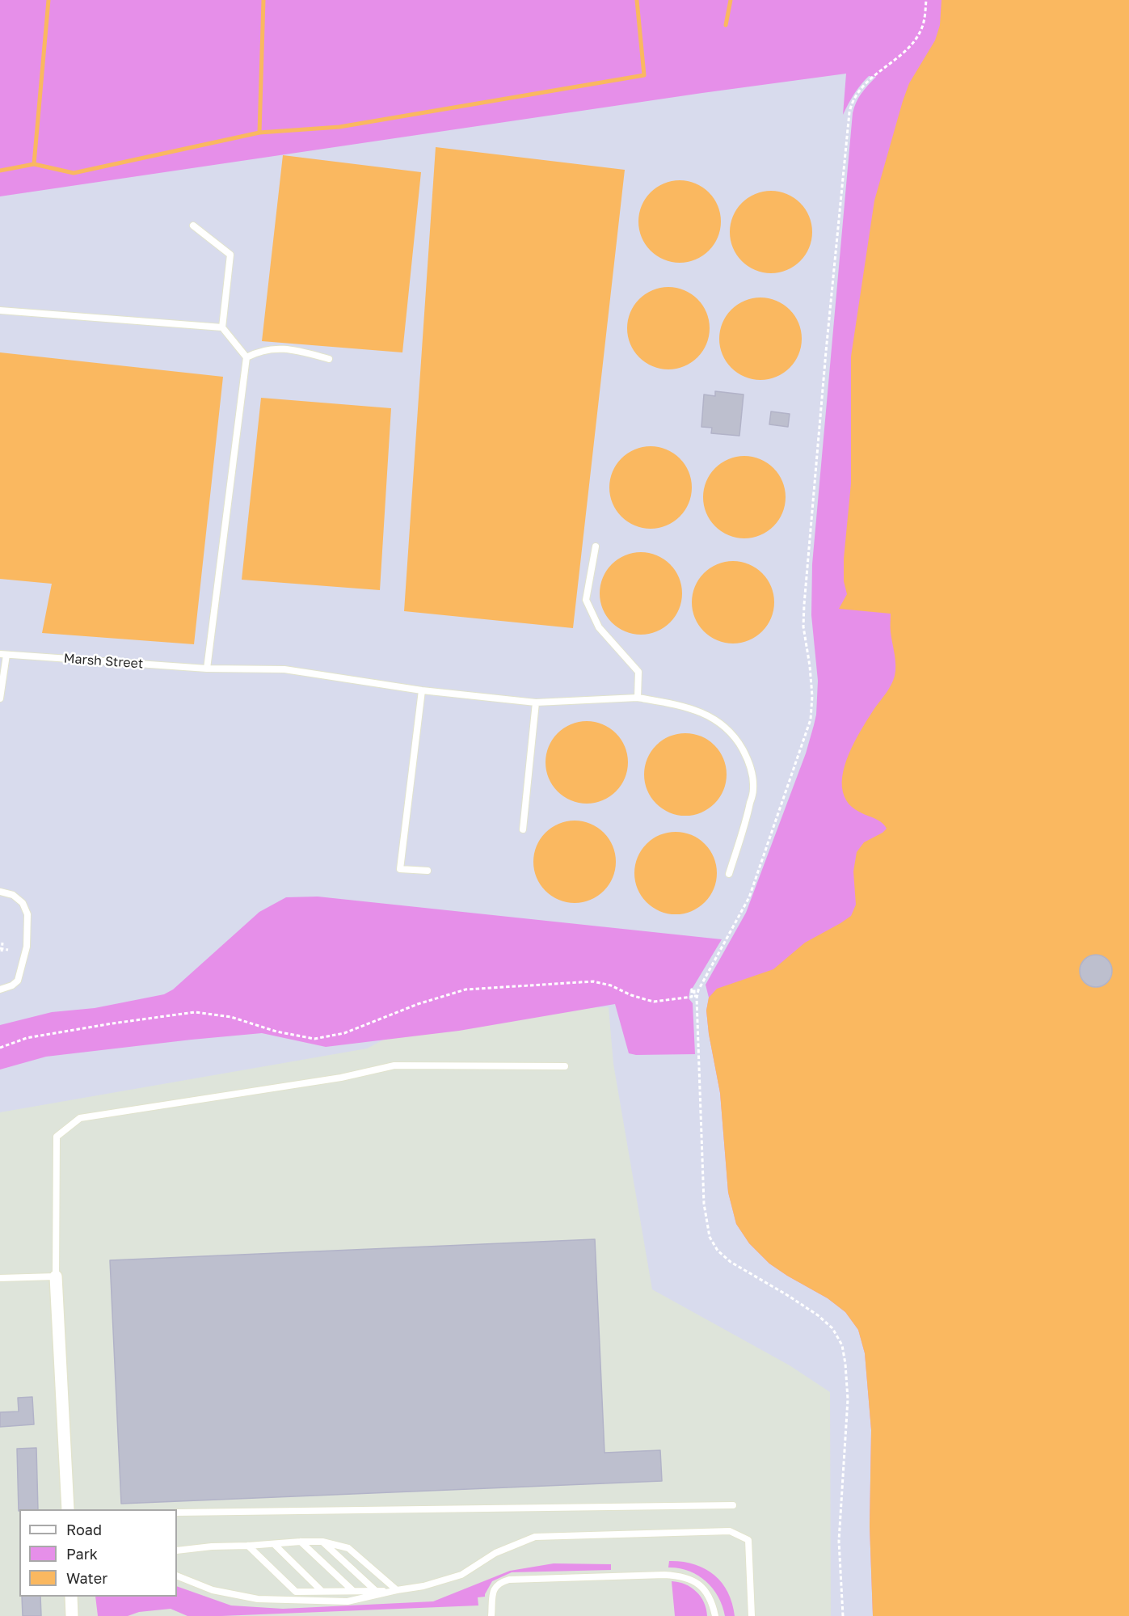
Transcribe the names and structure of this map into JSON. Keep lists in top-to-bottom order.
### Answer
{
  "streets": {
    "lane": ["Marsh Street"]
  },
  "legend": ["Road", "Park", "Water"]
}
